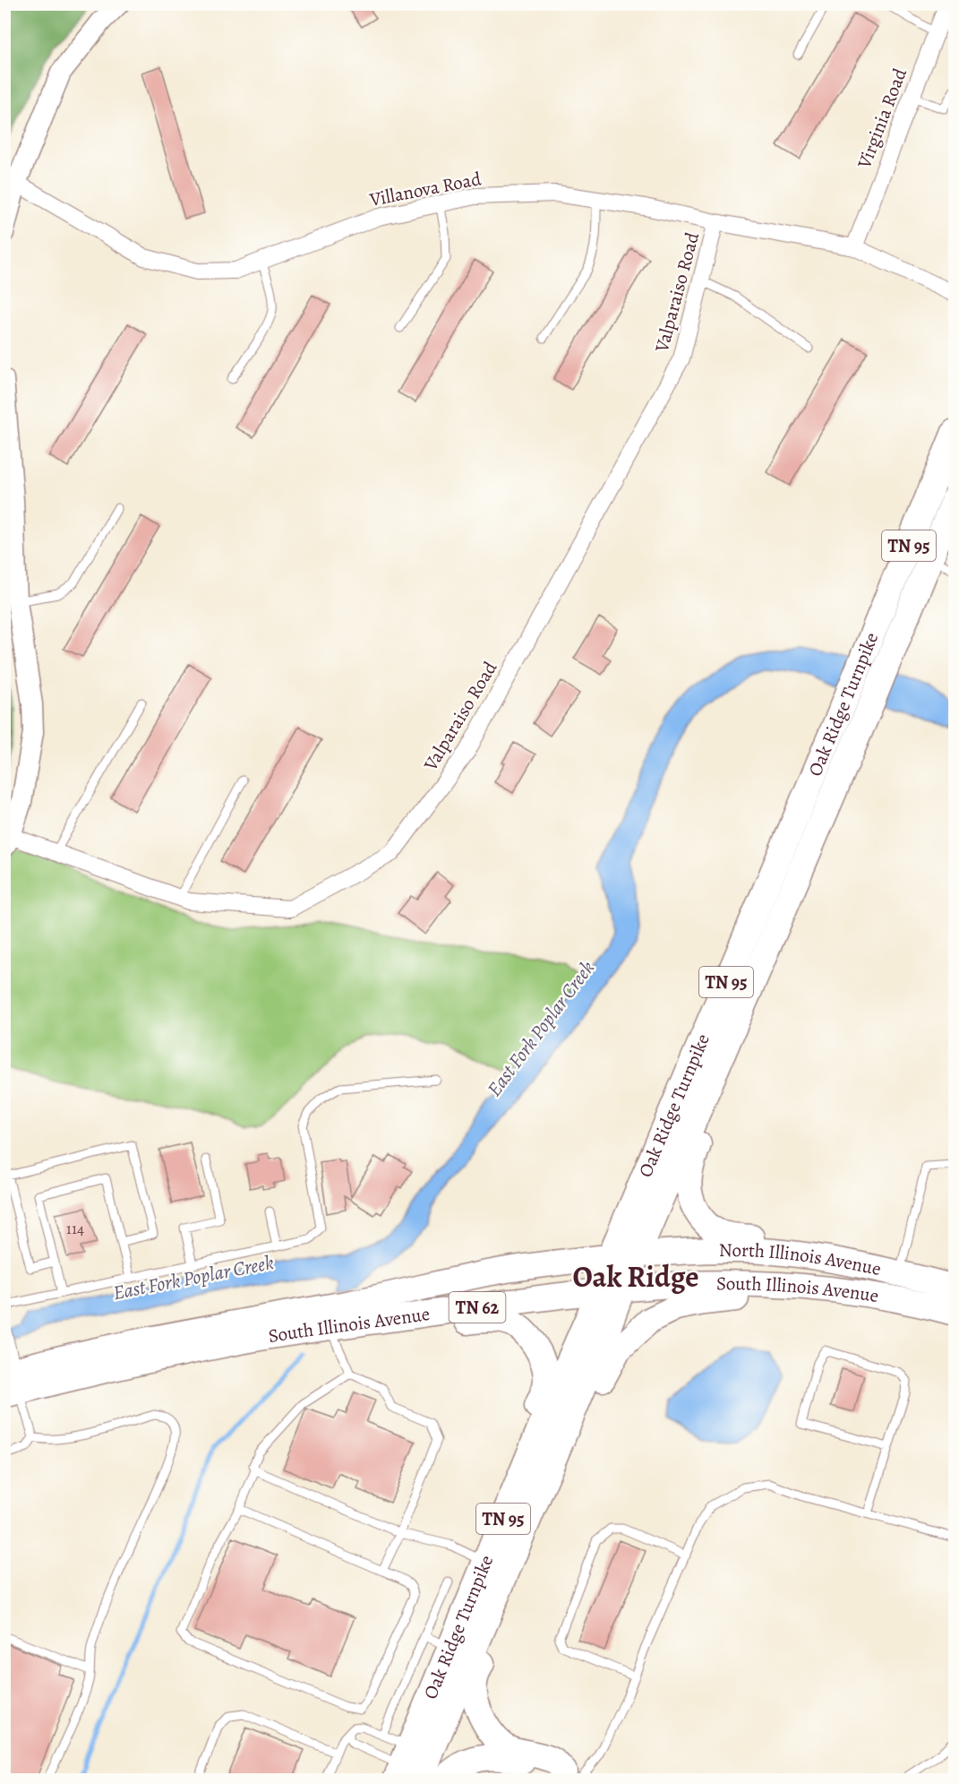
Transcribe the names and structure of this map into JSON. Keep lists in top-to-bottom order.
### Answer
{
  "streets": {
    "highway": [
      "TN 95",
      "Oak Ridge Turnpike",
      "North Illinois Avenue",
      "South Illinois Avenue",
      "TN 62"
    ],
    "street": ["Virginia Road", "Villanova Road", "Valparaiso Road"]
  },
  "crossings": [
    ["Virginia Road", "Villanova Road"],
    ["Villanova Road", "Valparaiso Road"],
    ["Oak Ridge Turnpike", "North Illinois Avenue"],
    ["Oak Ridge Turnpike", "South Illinois Avenue"],
    ["North Illinois Avenue", "South Illinois Avenue"]
  ],
  "districts": ["Oak Ridge"],
  "water": ["East Fork Poplar Creek"],
  "house_numbers": ["114"]
}
